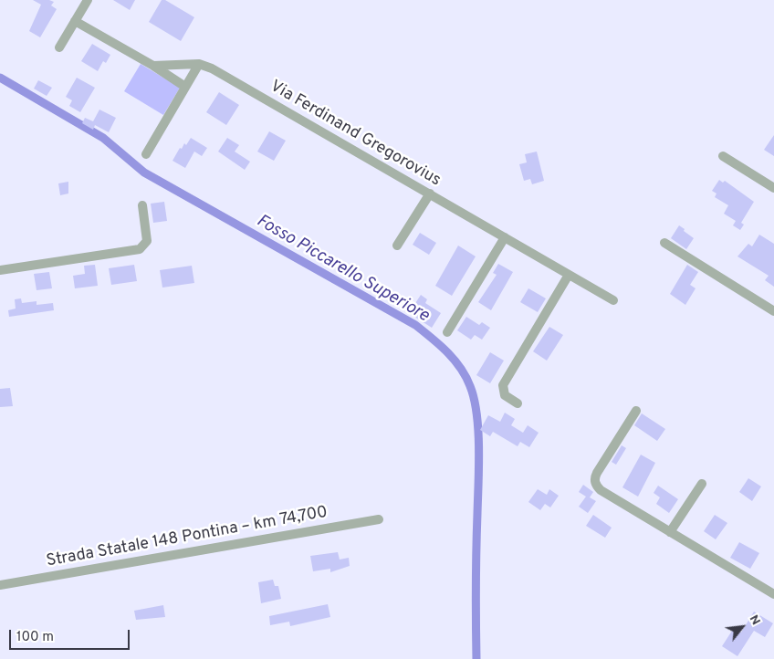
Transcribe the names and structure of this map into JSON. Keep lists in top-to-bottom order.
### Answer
{
  "streets": {
    "street": ["Via Ferdinand Gregorovius", "Strada Statale 148 Pontina – km 74,700"]
  },
  "water": ["Fosso Piccarello Superiore"],
  "scale_bar": "100 m",
  "north": "top right"
}
